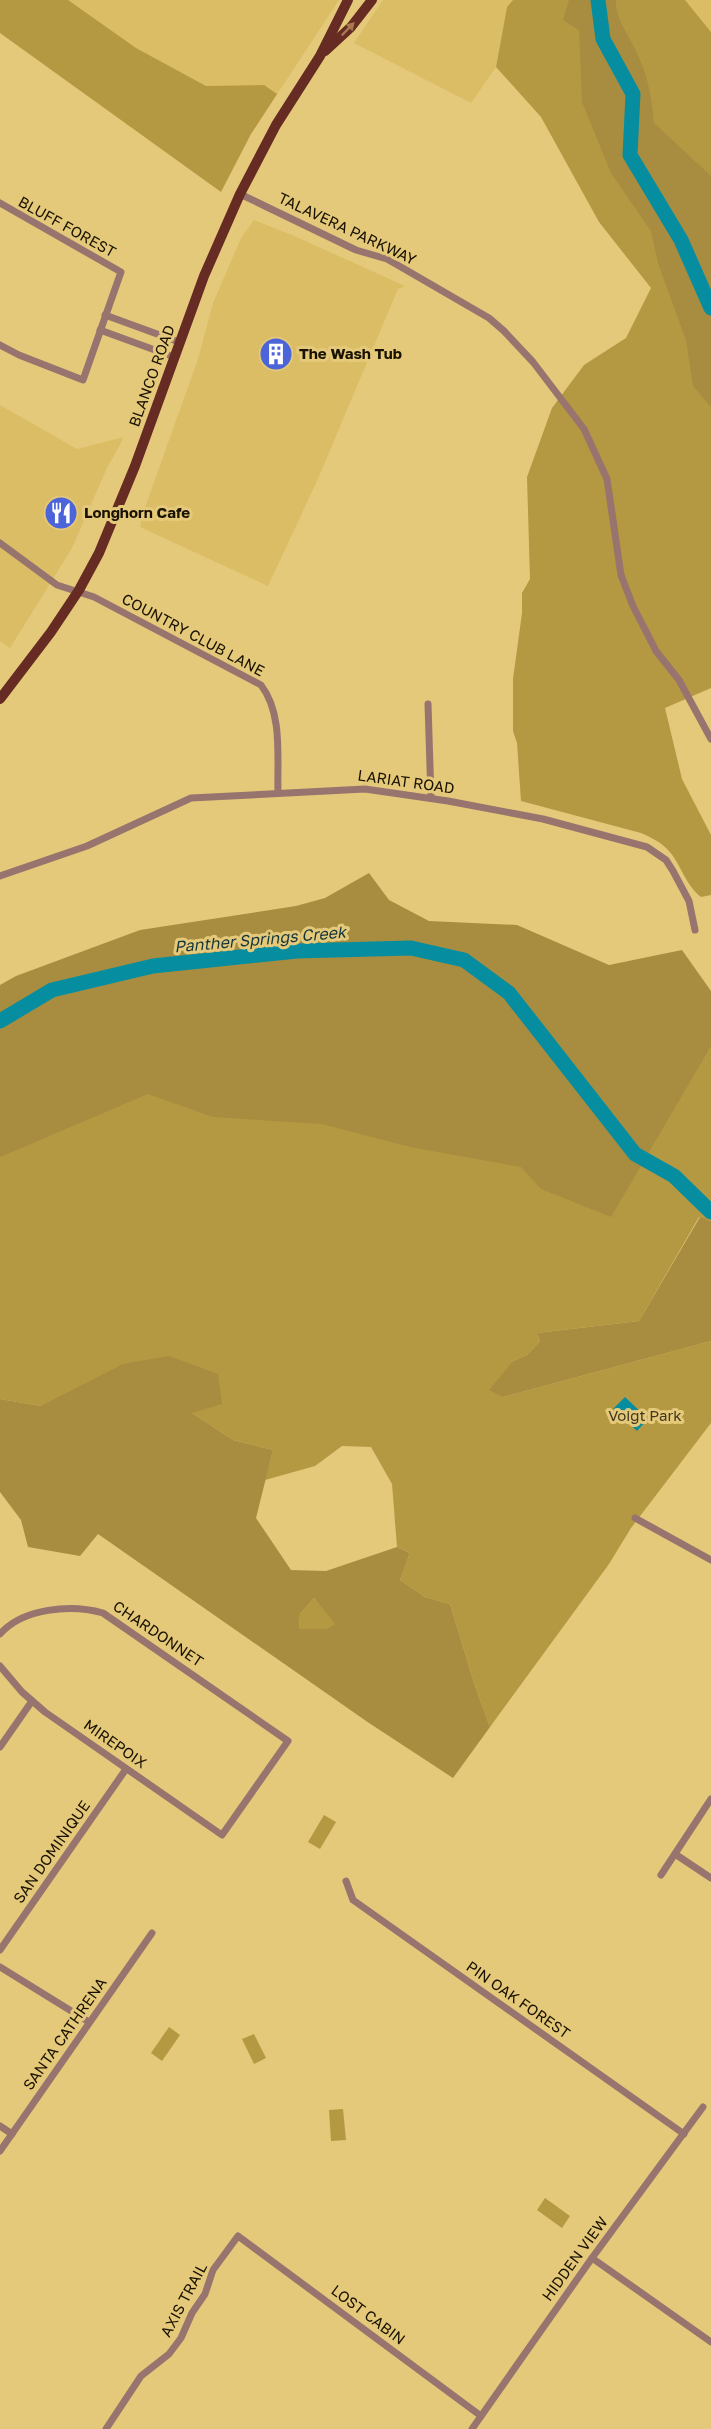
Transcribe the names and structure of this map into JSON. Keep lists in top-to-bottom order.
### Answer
{
  "streets": {
    "main road": ["BLANCO ROAD"],
    "street": [
      "BLUFF FOREST",
      "TALAVERA PARKWAY",
      "COUNTRY CLUB LANE",
      "LARIAT ROAD",
      "CHARDONNET",
      "MIREPOIX",
      "SAN DOMINIQUE",
      "PIN OAK FOREST",
      "SANTA CATHRENA",
      "HIDDEN VIEW",
      "AXIS TRAIL",
      "LOST CABIN"
    ]
  },
  "crossings": [
    ["TALAVERA PARKWAY", "BLANCO ROAD"],
    ["BLANCO ROAD", "COUNTRY CLUB LANE"],
    ["COUNTRY CLUB LANE", "LARIAT ROAD"],
    ["CHARDONNET", "MIREPOIX"],
    ["MIREPOIX", "SAN DOMINIQUE"],
    ["PIN OAK FOREST", "HIDDEN VIEW"],
    ["HIDDEN VIEW", "LOST CABIN"],
    ["AXIS TRAIL", "LOST CABIN"]
  ],
  "water": ["Panther Springs Creek"],
  "parks": ["Voigt Park"],
  "places": {
    "building": ["The Wash Tub"],
    "restaurant": ["Longhorn Cafe"]
  }
}
